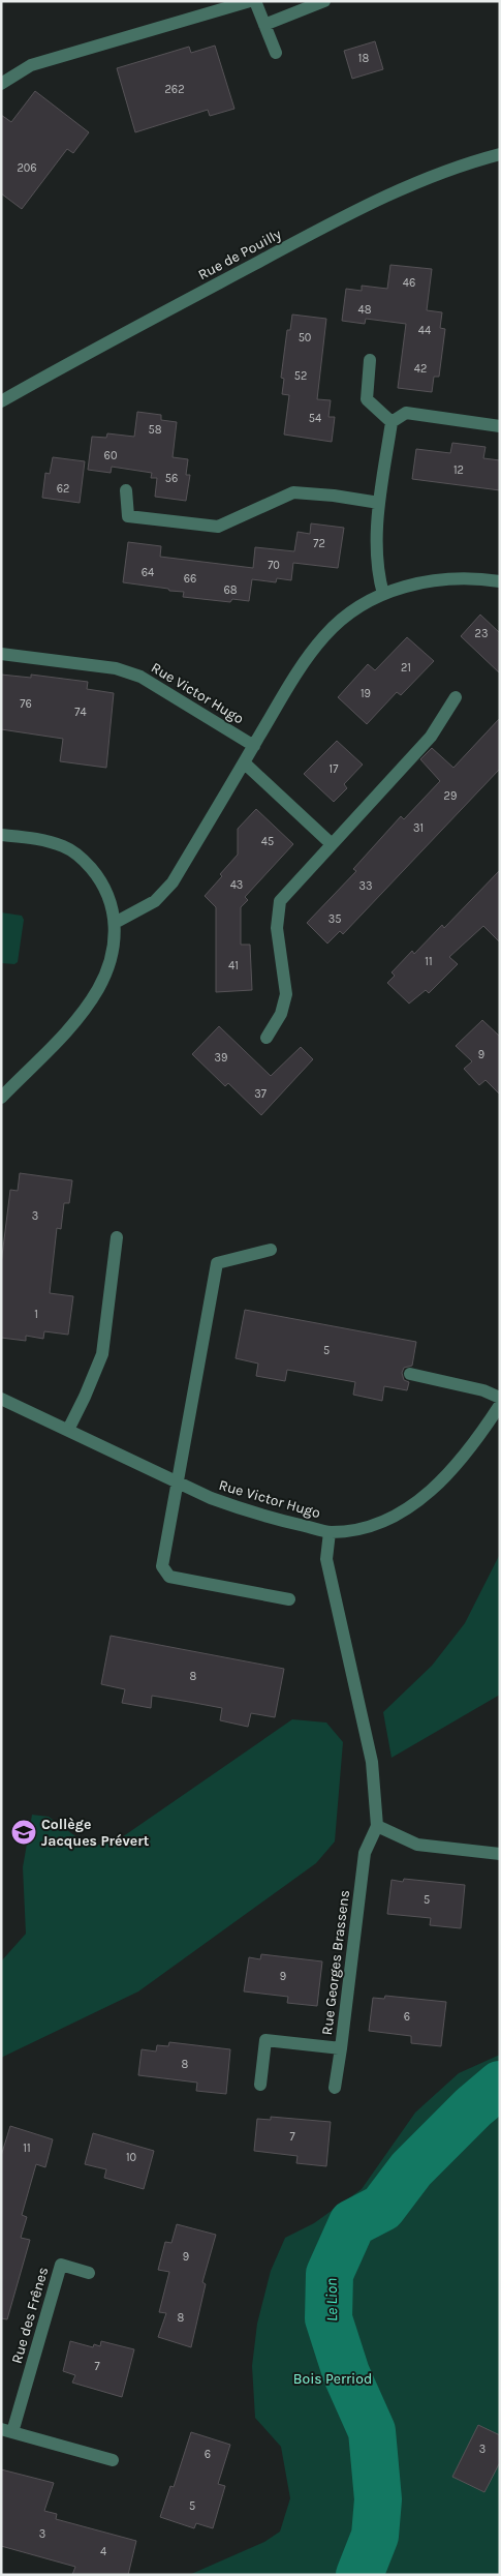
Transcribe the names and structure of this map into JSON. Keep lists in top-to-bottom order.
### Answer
{
  "streets": {
    "street": [
      "Rue de Pouilly",
      "Rue Victor Hugo",
      "Rue Georges Brassens",
      "Rue des Frênes"
    ]
  },
  "crossings": [
    ["Rue Victor Hugo", "Rue Georges Brassens"]
  ],
  "water": ["Le Lion"],
  "parks": ["Bois Perriod"],
  "places": {
    "school or university": ["Collège Jacques Prévert"]
  },
  "house_numbers": [
    "18",
    "262",
    "206",
    "46",
    "48",
    "44",
    "50",
    "42",
    "52",
    "54",
    "58",
    "60",
    "12",
    "56",
    "62",
    "72",
    "70",
    "64",
    "66",
    "68",
    "23",
    "21",
    "19",
    "76",
    "74",
    "17",
    "29",
    "31",
    "45",
    "43",
    "33",
    "35",
    "11",
    "41",
    "9",
    "39",
    "37",
    "3",
    "1",
    "5",
    "8",
    "5",
    "9",
    "6",
    "8",
    "7",
    "11",
    "10",
    "9",
    "8",
    "7",
    "3",
    "6",
    "5",
    "3",
    "4"
  ]
}
